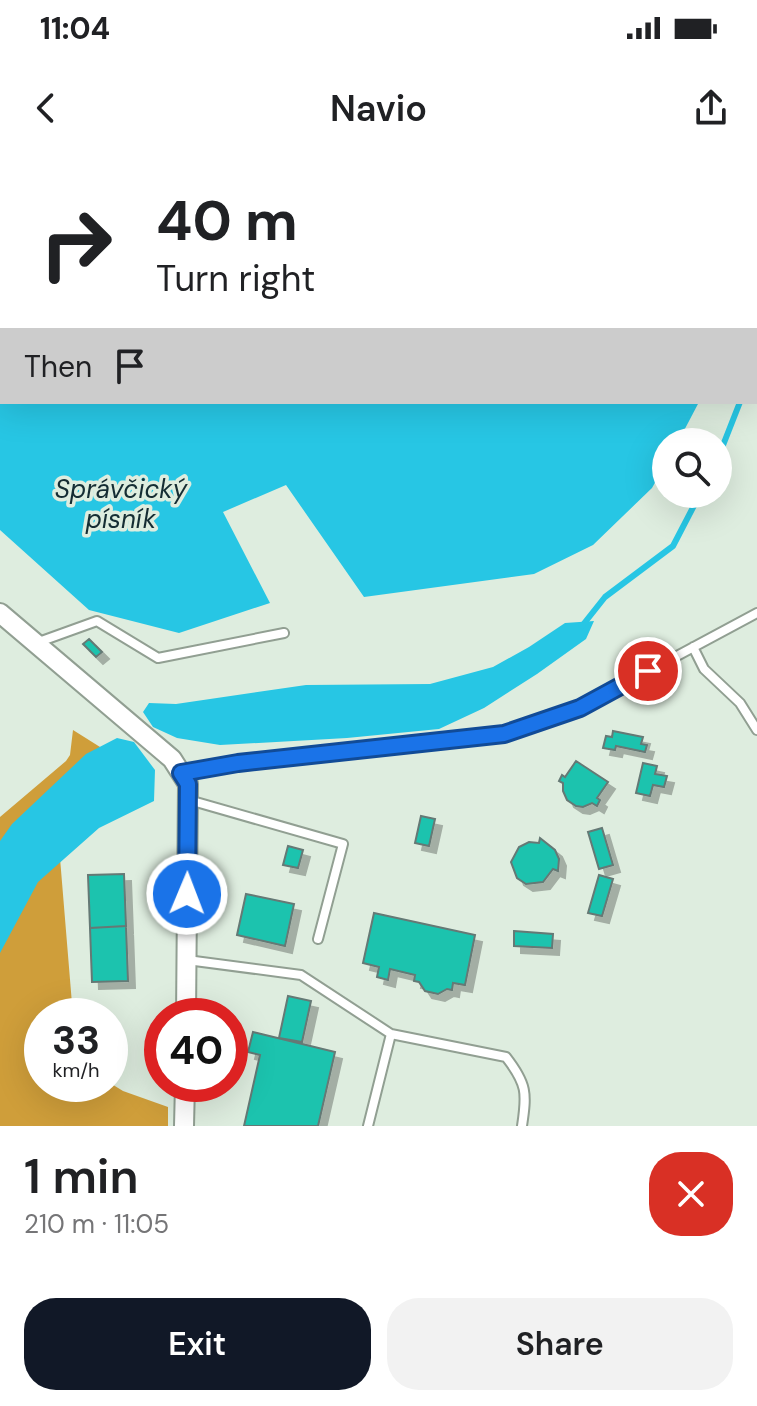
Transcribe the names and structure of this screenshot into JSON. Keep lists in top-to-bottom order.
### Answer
{
  "water": ["Správčický písník"],
  "page": {
    "status": "11:04",
    "header": "Navio",
    "turn": ["40 m", "Turn right"],
    "then": "Then",
    "speed": "33 km/h",
    "limit": "40",
    "heading": ["1 min", "210 m · 11:05"],
    "buttons": ["Exit", "Share"]
  }
}
